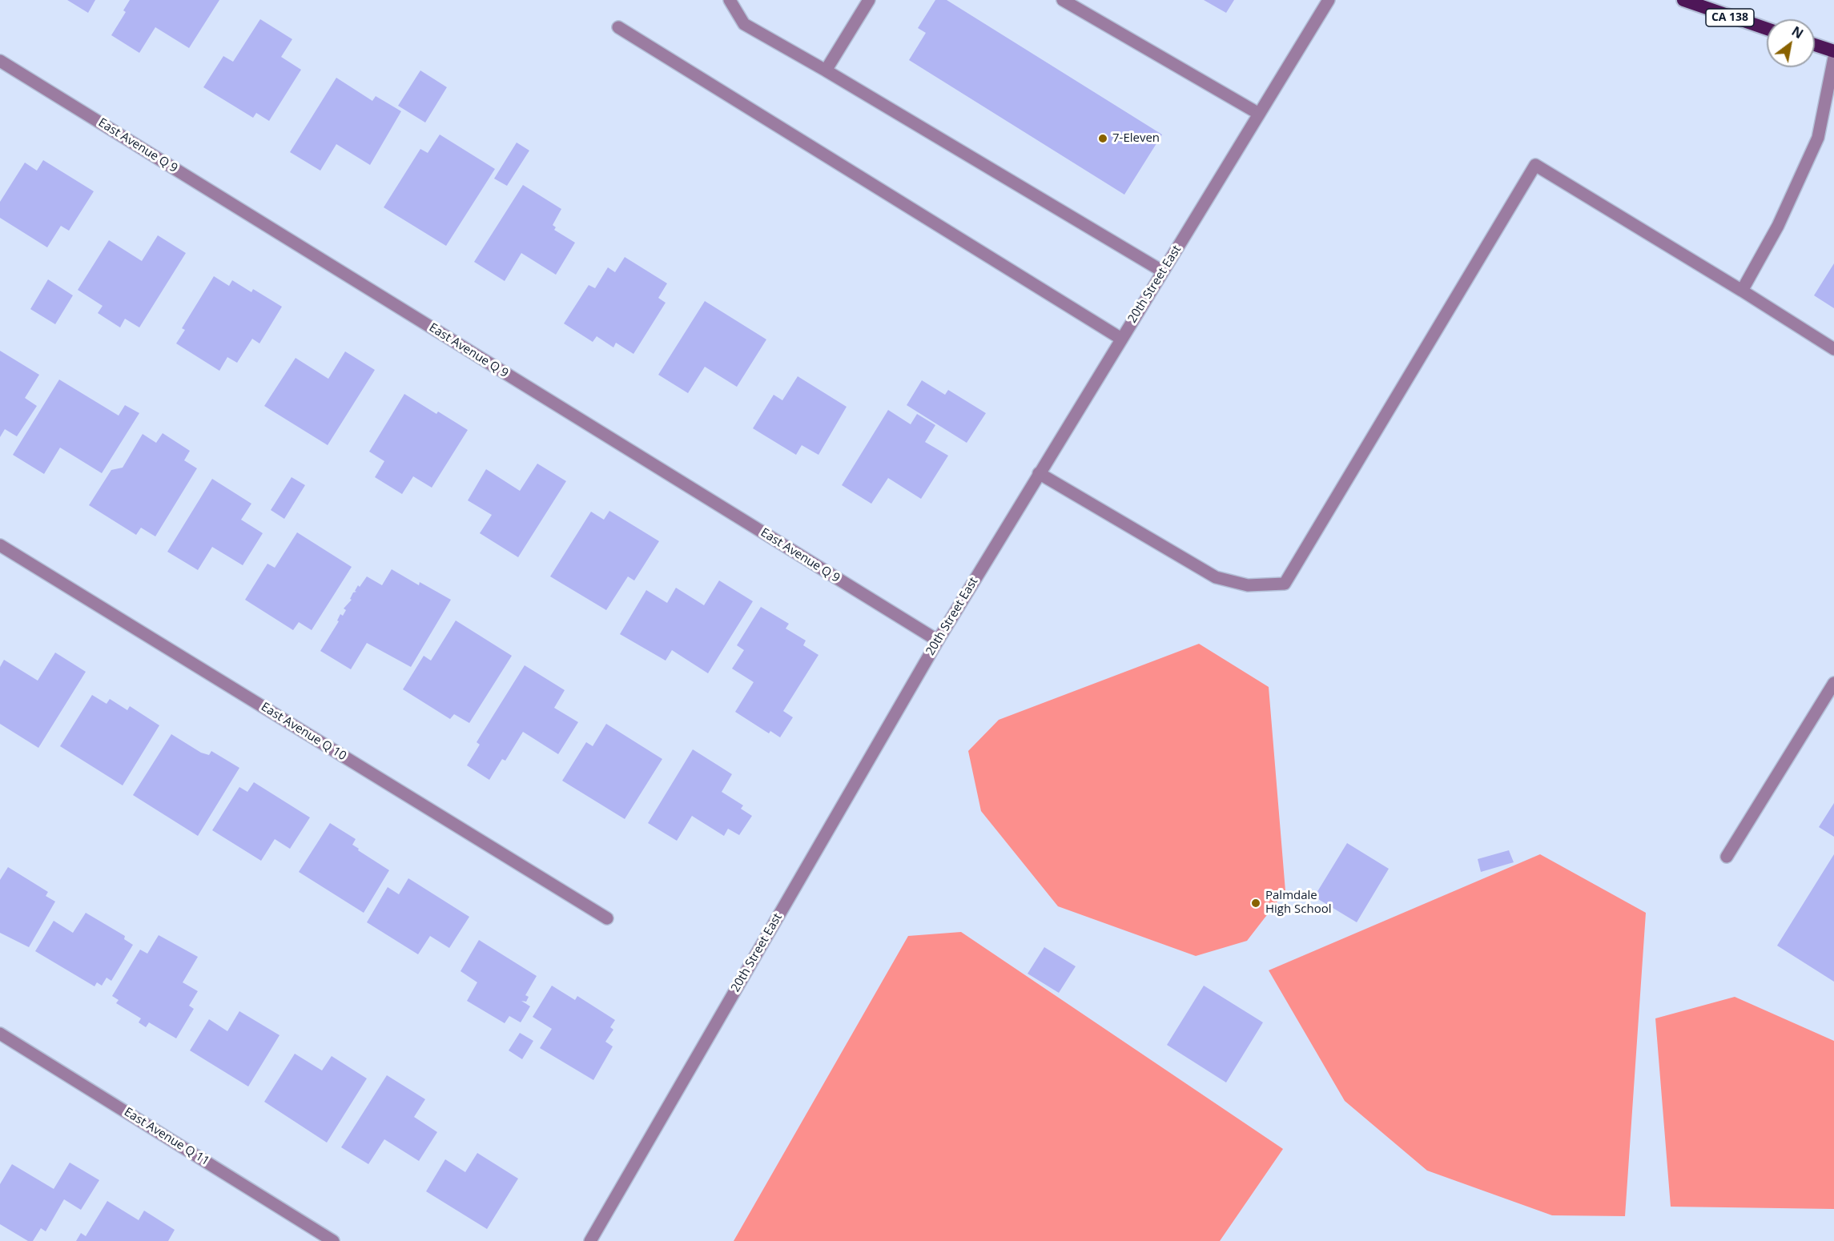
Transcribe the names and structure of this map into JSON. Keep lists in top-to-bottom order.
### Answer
{
  "streets": {
    "highway": ["CA 138"],
    "street": [
      "East Avenue Q 9",
      "20th Street East",
      "East Avenue Q 10",
      "East Avenue Q 11"
    ]
  },
  "crossings": [
    ["East Avenue Q 9", "20th Street East"]
  ],
  "places": ["7-Eleven", "Palmdale High School"],
  "north": "top right"
}
